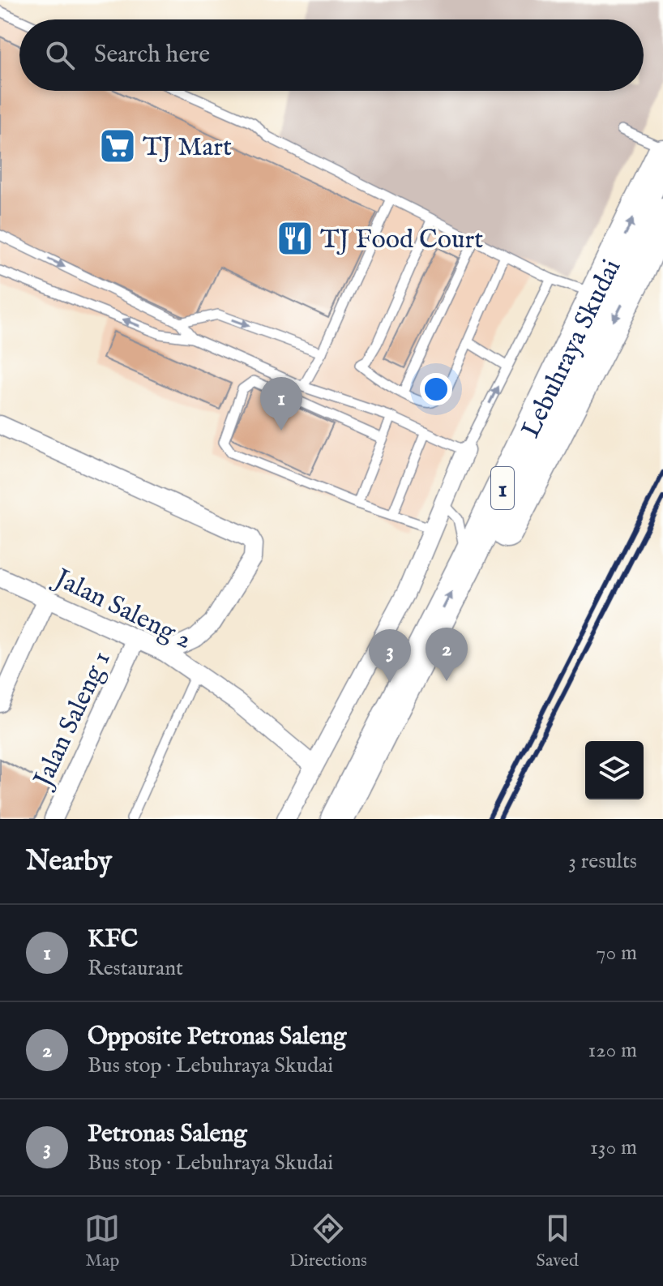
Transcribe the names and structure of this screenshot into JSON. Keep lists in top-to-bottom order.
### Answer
{
  "streets": {
    "highway": ["Lebuhraya Skudai", "1"],
    "street": ["Jalan Saleng 2", "Jalan Saleng 1"]
  },
  "crossings": [
    ["Jalan Saleng 2", "Jalan Saleng 1"]
  ],
  "places": {
    "supermarket": ["TJ Mart"],
    "restaurant": ["TJ Food Court"]
  },
  "page": {
    "search": "Search here",
    "pins": ["1", "2", "3"],
    "heading": ["Nearby", "3 results"],
    "list": [
      {
        "mark": "1",
        "name": "KFC",
        "note": "Restaurant",
        "value": "70 m"
      },
      {
        "mark": "2",
        "name": "Opposite Petronas Saleng",
        "note": "Bus stop · Lebuhraya Skudai",
        "value": "120 m"
      },
      {
        "mark": "3",
        "name": "Petronas Saleng",
        "note": "Bus stop · Lebuhraya Skudai",
        "value": "130 m"
      }
    ],
    "nav": ["Map", "Directions", "Saved"]
  }
}
